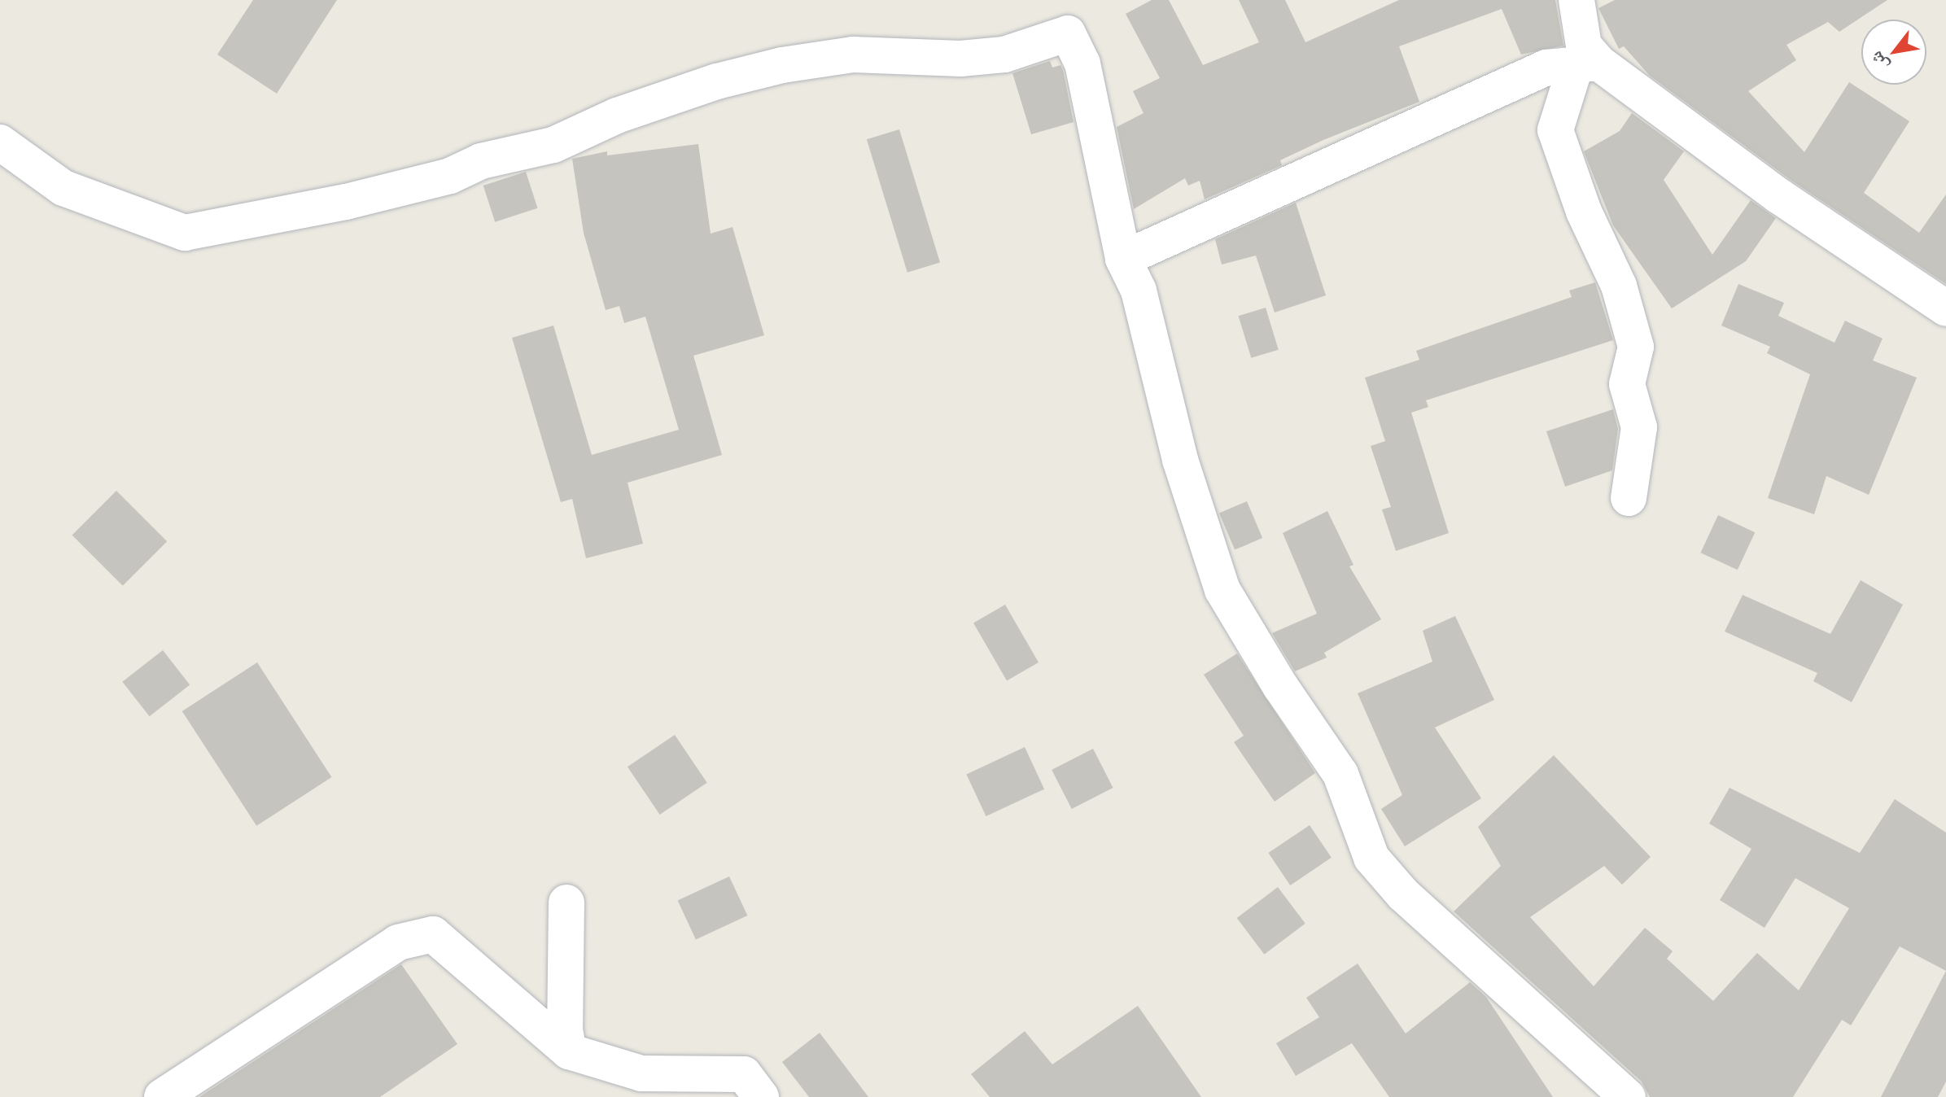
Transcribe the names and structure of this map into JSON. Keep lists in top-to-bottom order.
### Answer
{
  "north": "bottom left"
}
